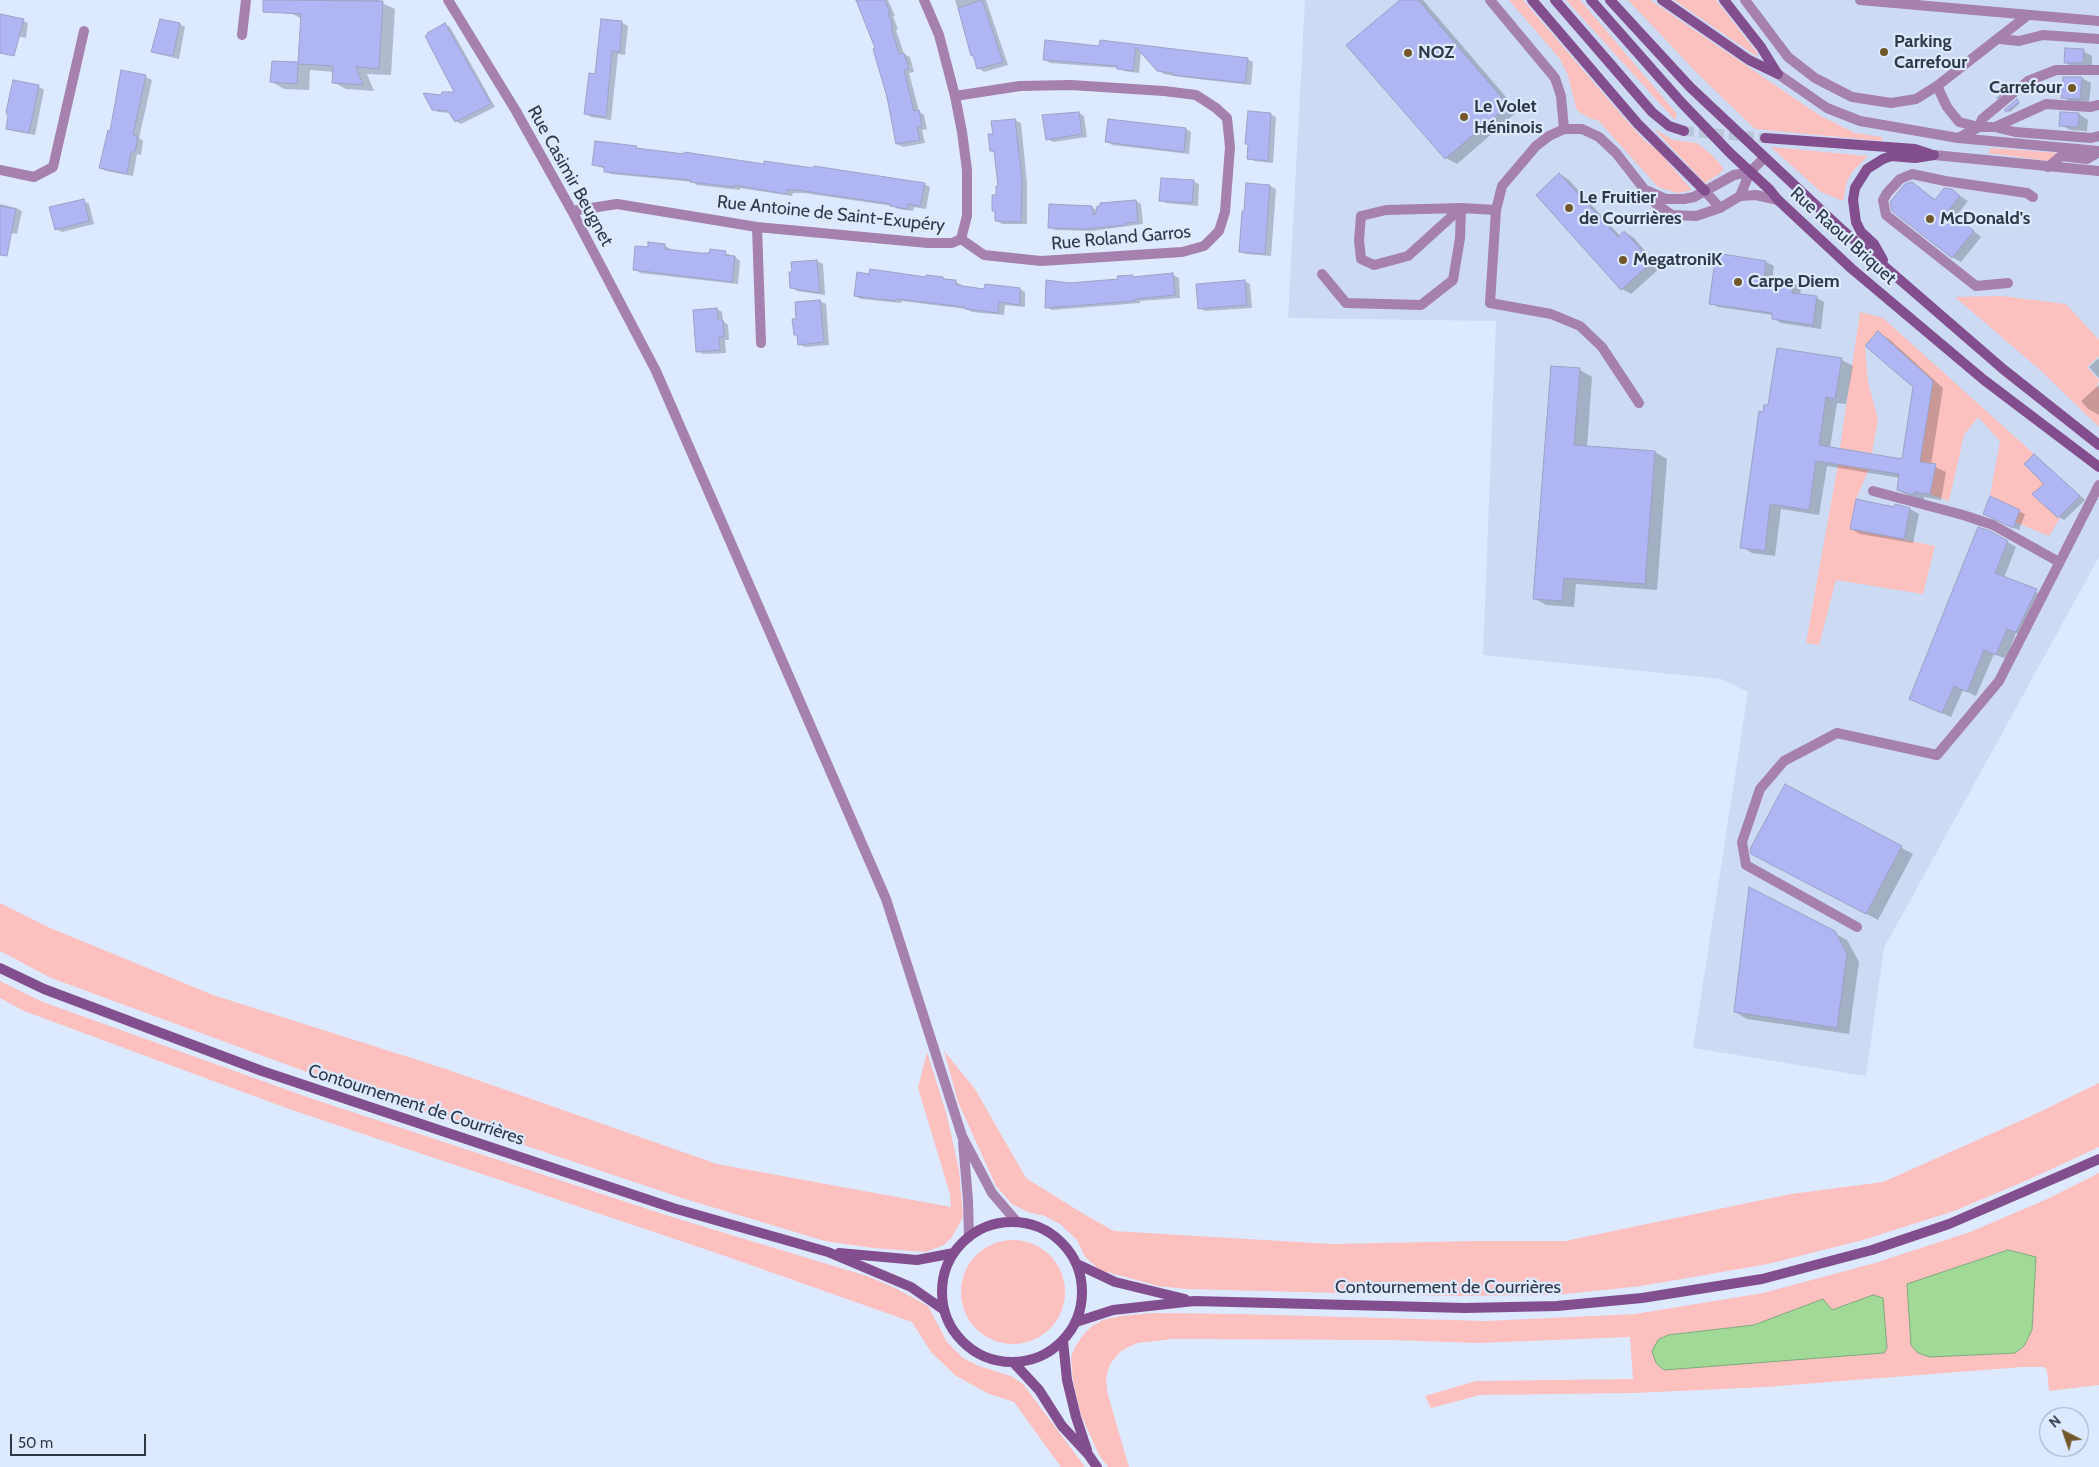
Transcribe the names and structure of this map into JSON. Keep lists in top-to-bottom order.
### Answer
{
  "streets": {
    "main road": ["Rue Raoul Briquet", "Contournement de Courrières"],
    "street": ["Rue Casimir Beugnet", "Rue Antoine de Saint-Exupéry", "Rue Roland Garros"]
  },
  "crossings": [
    ["Rue Casimir Beugnet", "Rue Antoine de Saint-Exupéry"],
    ["Rue Antoine de Saint-Exupéry", "Rue Roland Garros"]
  ],
  "places": [
    "Parking Carrefour",
    "NOZ",
    "Carrefour",
    "Le Volet Héninois",
    "Le Fruitier de Courrières",
    "McDonald's",
    "MegatroniK",
    "Carpe Diem"
  ],
  "scale_bar": "50 m",
  "north": "top left"
}
